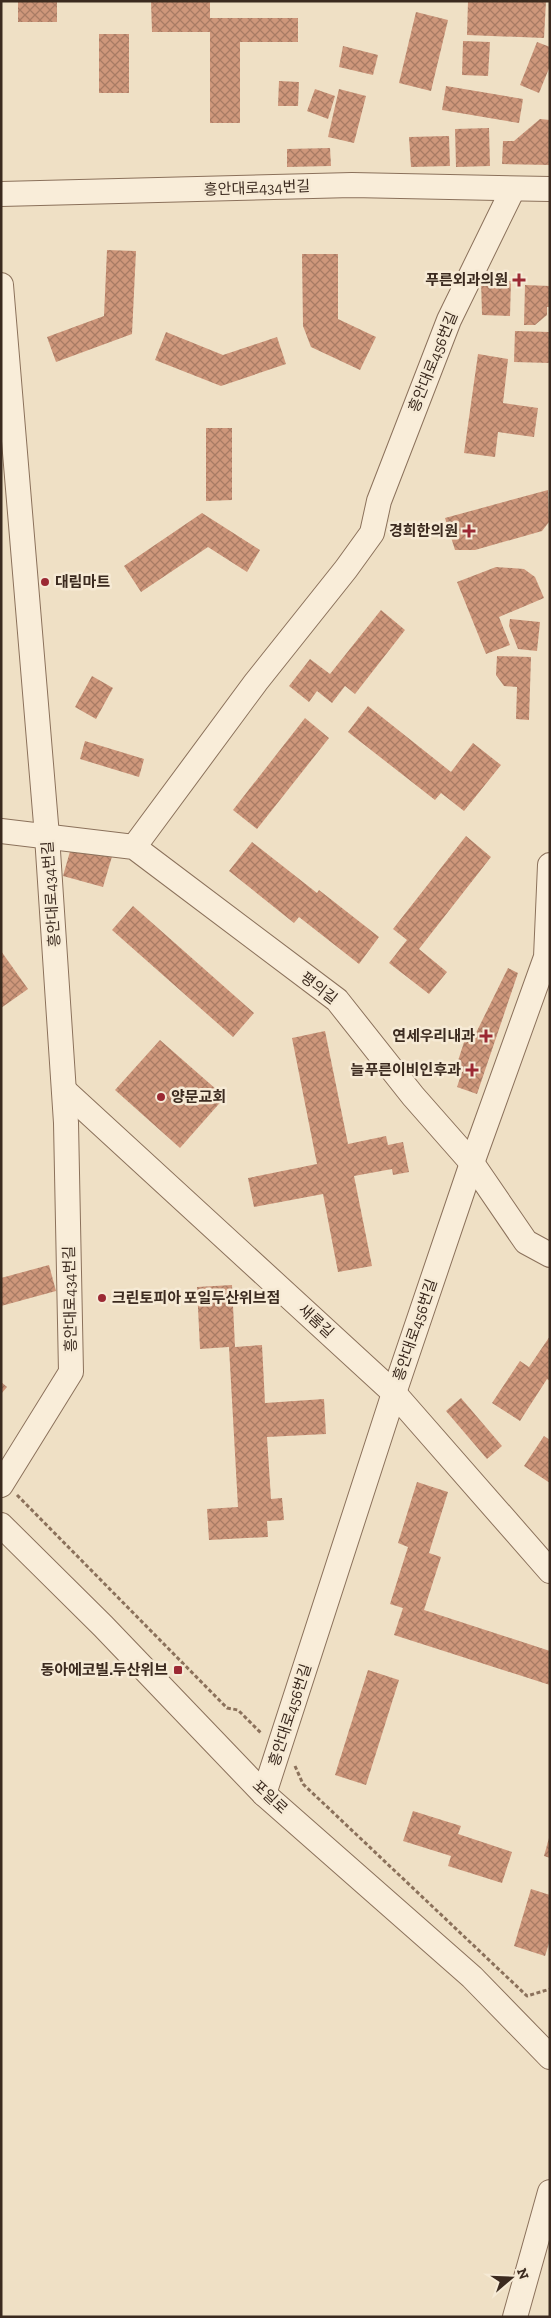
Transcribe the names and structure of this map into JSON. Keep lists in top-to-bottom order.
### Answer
{
  "streets": {
    "street": [
      "흥안대로434번길",
      "흥안대로456번길",
      "평의길",
      "새롬길",
      "포일로"
    ]
  },
  "crossings": [
    ["흥안대로434번길", "흥안대로456번길"],
    ["흥안대로434번길", "평의길"],
    ["흥안대로434번길", "새롬길"],
    ["흥안대로456번길", "평의길"],
    ["흥안대로456번길", "새롬길"],
    ["흥안대로456번길", "포일로"]
  ],
  "places": {
    "health": [
      "푸른외과의원",
      "경희한의원",
      "연세우리내과",
      "늘푸른이비인후과"
    ],
    "other": ["대림마트", "양문교회", "크린토피아 포일두산위브점"],
    "transit": ["동아에코빌.두산위브"]
  },
  "north": "right"
}
